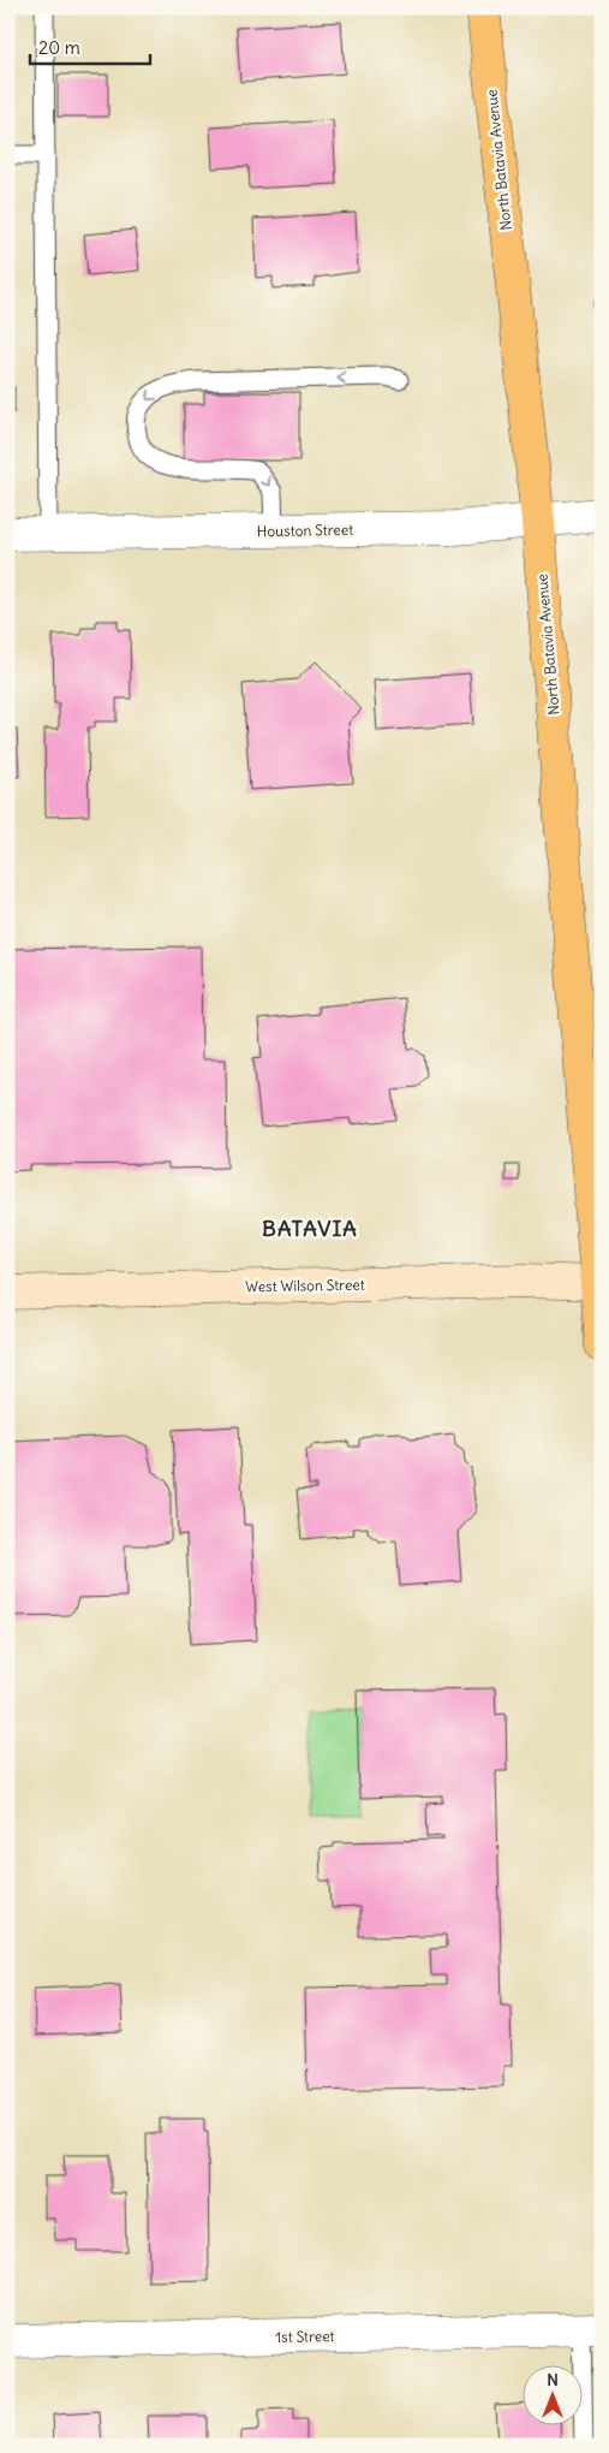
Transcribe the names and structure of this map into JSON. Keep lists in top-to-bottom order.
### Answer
{
  "streets": {
    "main road": ["North Batavia Avenue", "West Wilson Street"],
    "street": ["Houston Street", "1st Street"]
  },
  "crossings": [
    ["North Batavia Avenue", "Houston Street"],
    ["North Batavia Avenue", "West Wilson Street"]
  ],
  "districts": ["BATAVIA"],
  "scale_bar": "20 m",
  "north": "top"
}
